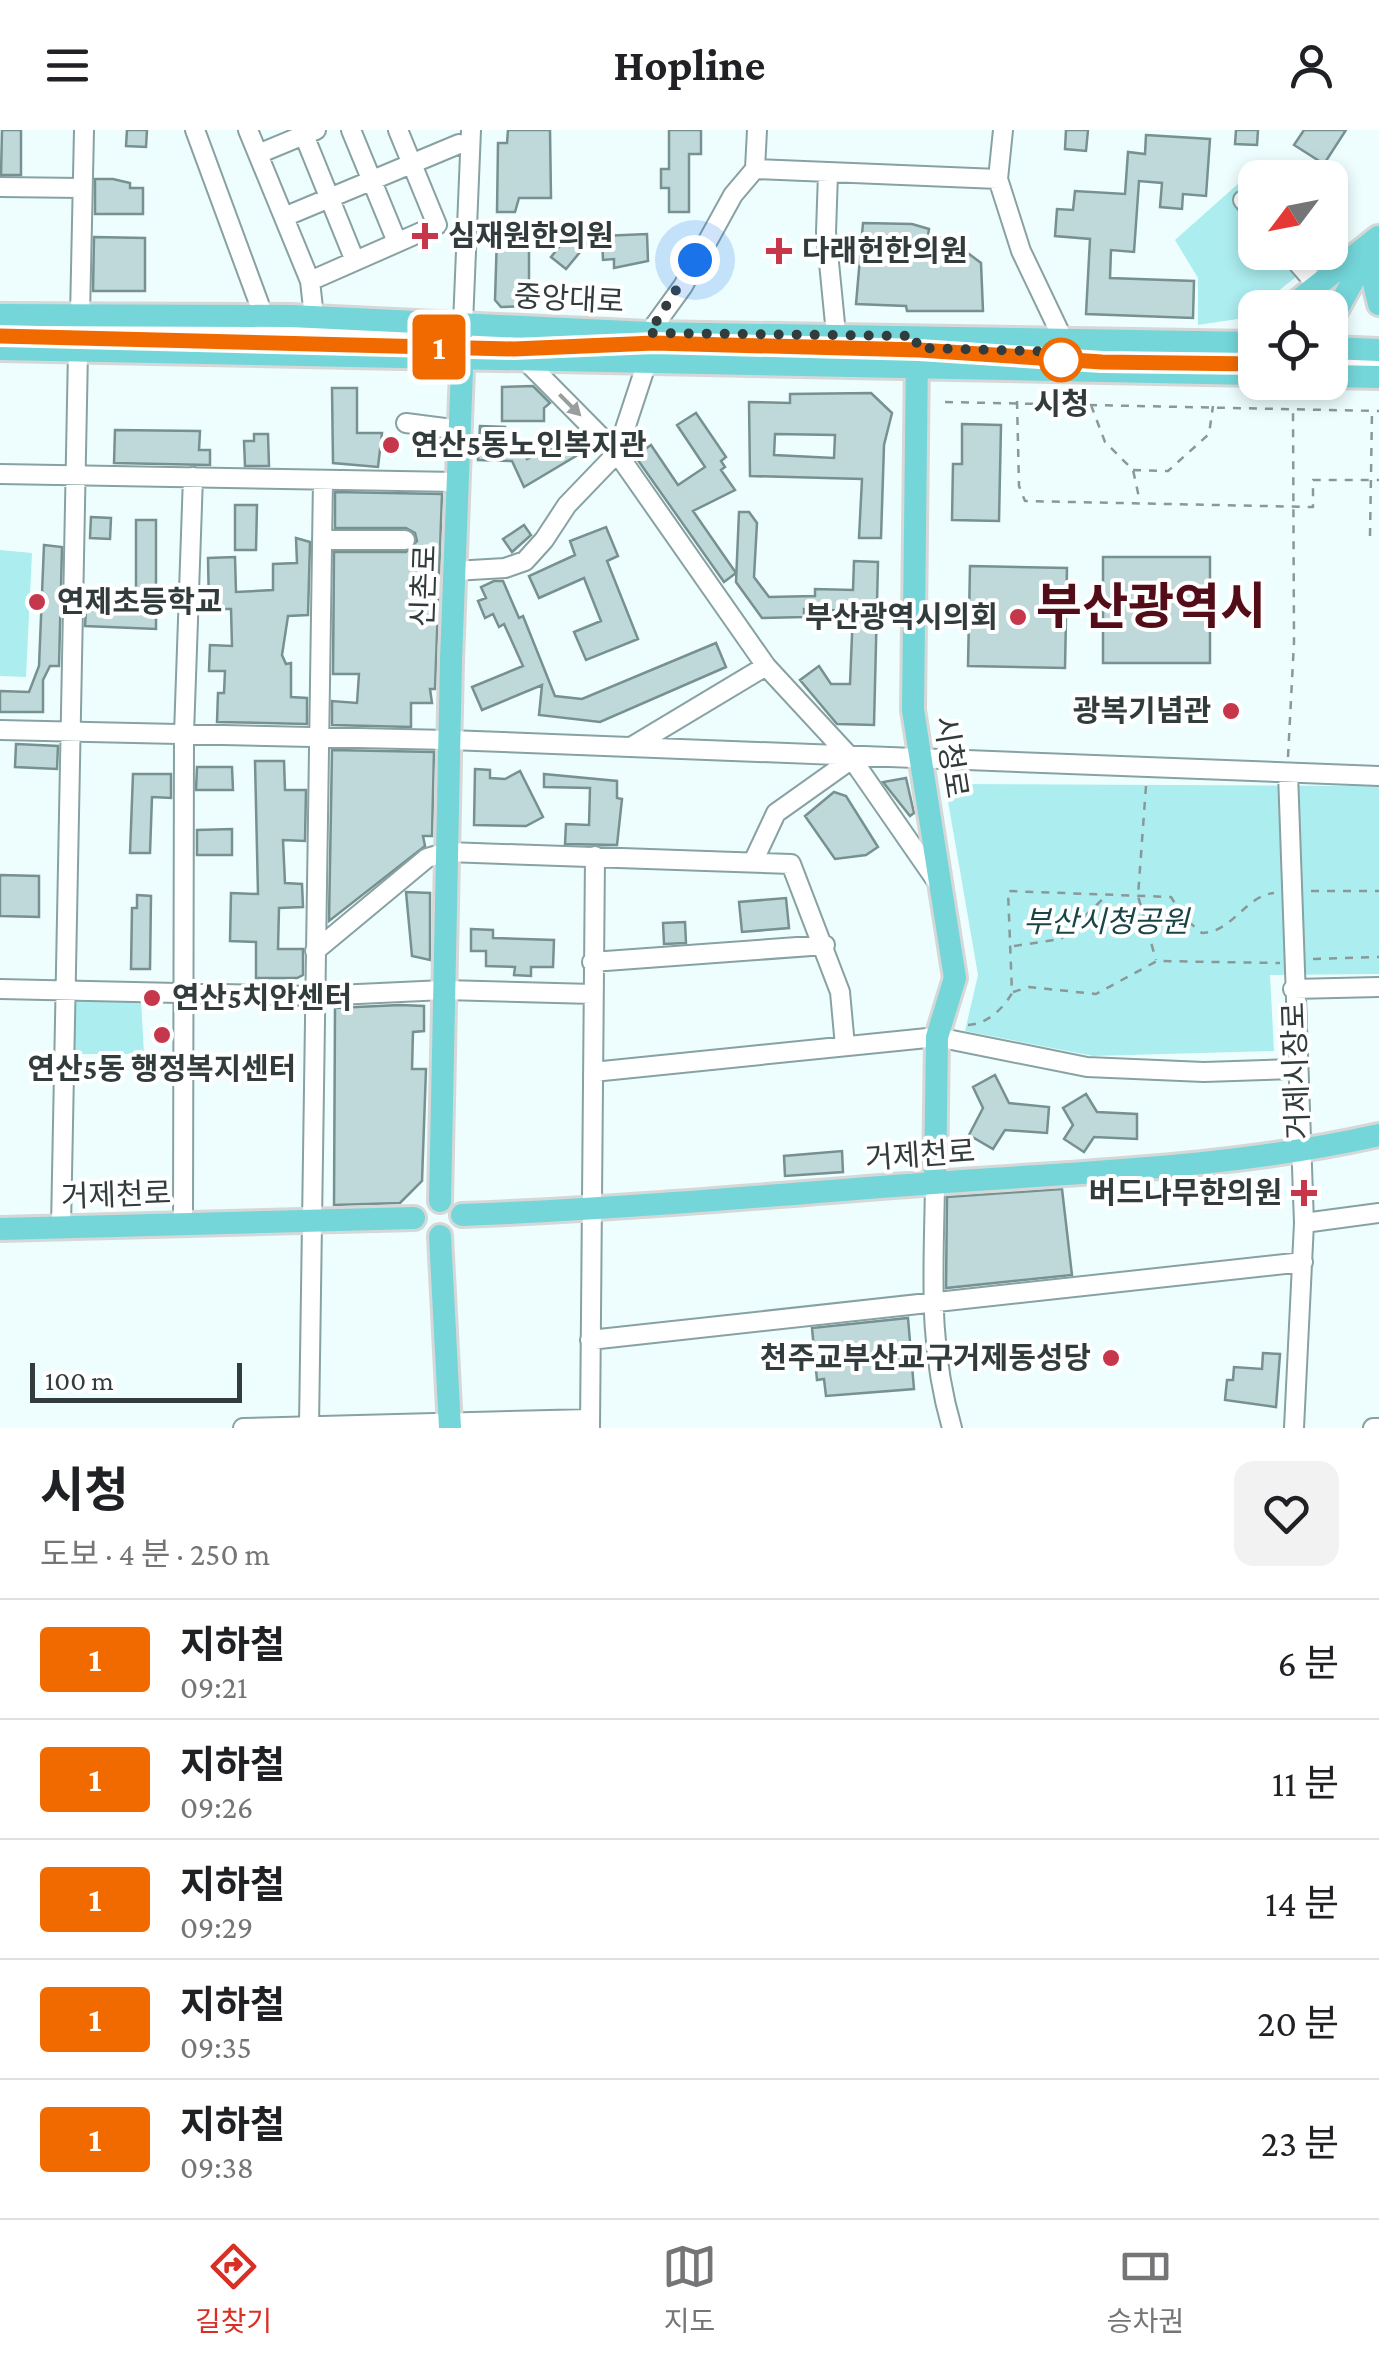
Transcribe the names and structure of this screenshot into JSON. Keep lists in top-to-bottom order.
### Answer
{
  "streets": {
    "main road": [
      "중앙대로",
      "신촌로",
      "시청로",
      "거제천로"
    ],
    "street": ["거제시장로"]
  },
  "crossings": [
    ["중앙대로", "신촌로"],
    ["중앙대로", "시청로"],
    ["신촌로", "거제천로"],
    ["시청로", "거제천로"],
    ["거제시장로", "거제천로"]
  ],
  "districts": ["부산광역시"],
  "parks": ["부산시청공원"],
  "places": {
    "health": ["심재원한의원", "다래헌한의원", "버드나무한의원"],
    "other": [
      "시청",
      "연산5동노인복지관",
      "연제초등학교",
      "부산광역시의회",
      "광복기념관",
      "연산5치안센터",
      "연산5동 행정복지센터",
      "천주교부산교구거제동성당"
    ]
  },
  "lines": ["metro line 1"],
  "scale_bar": "100 m",
  "north": "bottom left",
  "page": {
    "header": "Hopline",
    "on_map": "1",
    "scale": "100 m",
    "heading": ["시청", "도보 · 4 분 · 250 m"],
    "list": [
      {
        "mark": "1",
        "name": "지하철",
        "note": "09:21",
        "value": "6 분"
      },
      {
        "mark": "1",
        "name": "지하철",
        "note": "09:26",
        "value": "11 분"
      },
      {
        "mark": "1",
        "name": "지하철",
        "note": "09:29",
        "value": "14 분"
      },
      {
        "mark": "1",
        "name": "지하철",
        "note": "09:35",
        "value": "20 분"
      },
      {
        "mark": "1",
        "name": "지하철",
        "note": "09:38",
        "value": "23 분"
      }
    ],
    "tabs": ["길찾기", "지도", "승차권"]
  }
}
